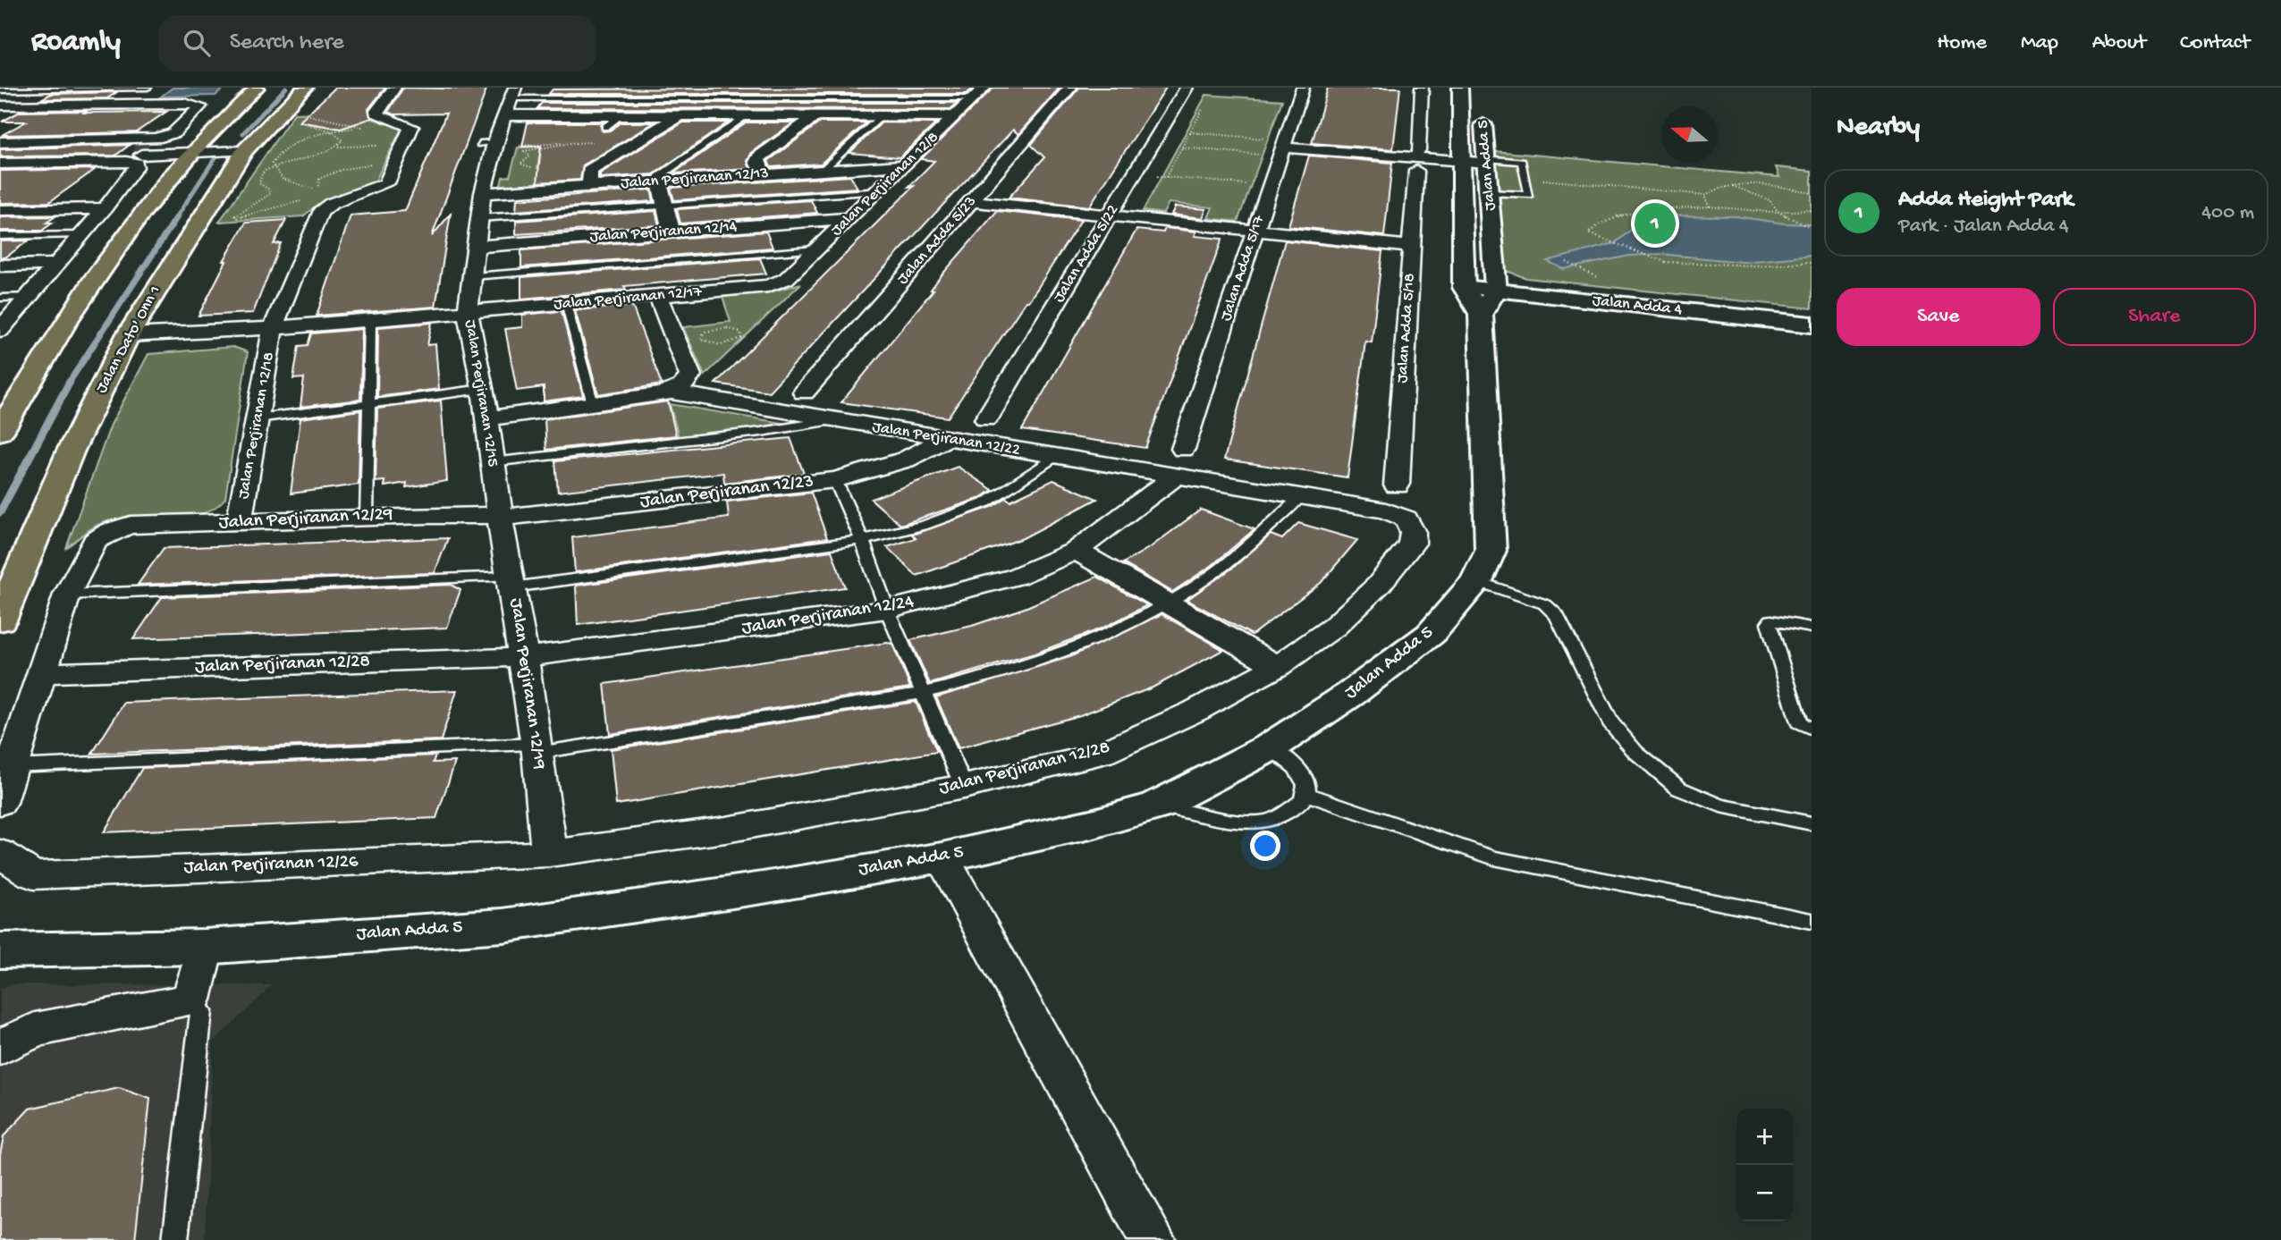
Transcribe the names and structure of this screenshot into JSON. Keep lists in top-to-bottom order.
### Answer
{
  "streets": {
    "main road": ["Jalan Adda 5", "Jalan Adda 4", "Jalan Dato' Onn 1"],
    "street": [
      "Jalan Perjiranan 12/13",
      "Jalan Perjiranan 12/8",
      "Jalan Perjiranan 12/14",
      "Jalan Adda 5/23",
      "Jalan Adda 5/22",
      "Jalan Adda 5/17",
      "Jalan Perjiranan 12/17",
      "Jalan Adda 5/18",
      "Jalan Perjiranan 12/15",
      "Jalan Perjiranan 12/18",
      "Jalan Perjiranan 12/22",
      "Jalan Perjiranan 12/23",
      "Jalan Perjiranan 12/29",
      "Jalan Perjiranan 12/24",
      "Jalan Perjiranan 12/28",
      "Jalan Perjiranan 12/19",
      "Jalan Perjiranan 12/26"
    ]
  },
  "crossings": [
    ["Jalan Adda 5", "Jalan Adda 4"],
    ["Jalan Perjiranan 12/13", "Jalan Perjiranan 12/8"],
    ["Jalan Perjiranan 12/13", "Jalan Perjiranan 12/15"],
    ["Jalan Perjiranan 12/8", "Jalan Perjiranan 12/14"],
    ["Jalan Perjiranan 12/8", "Jalan Perjiranan 12/17"],
    ["Jalan Perjiranan 12/14", "Jalan Perjiranan 12/15"],
    ["Jalan Perjiranan 12/17", "Jalan Dato' Onn 1"],
    ["Jalan Perjiranan 12/17", "Jalan Perjiranan 12/15"],
    ["Jalan Perjiranan 12/17", "Jalan Perjiranan 12/18"],
    ["Jalan Perjiranan 12/15", "Jalan Perjiranan 12/22"],
    ["Jalan Perjiranan 12/15", "Jalan Perjiranan 12/23"],
    ["Jalan Perjiranan 12/15", "Jalan Perjiranan 12/29"],
    ["Jalan Perjiranan 12/15", "Jalan Perjiranan 12/19"],
    ["Jalan Perjiranan 12/18", "Jalan Perjiranan 12/29"],
    ["Jalan Perjiranan 12/22", "Jalan Perjiranan 12/23"],
    ["Jalan Perjiranan 12/22", "Jalan Perjiranan 12/24"],
    ["Jalan Perjiranan 12/22", "Jalan Perjiranan 12/28"],
    ["Jalan Perjiranan 12/23", "Jalan Perjiranan 12/29"],
    ["Jalan Perjiranan 12/23", "Jalan Perjiranan 12/19"],
    ["Jalan Perjiranan 12/29", "Jalan Perjiranan 12/19"],
    ["Jalan Perjiranan 12/24", "Jalan Perjiranan 12/28"],
    ["Jalan Perjiranan 12/24", "Jalan Perjiranan 12/19"],
    ["Jalan Perjiranan 12/28", "Jalan Perjiranan 12/19"],
    ["Jalan Perjiranan 12/28", "Jalan Perjiranan 12/26"],
    ["Jalan Perjiranan 12/19", "Jalan Perjiranan 12/26"]
  ],
  "north": "left",
  "page": {
    "header": "Roamly",
    "search": "Search here",
    "nav": [
      "Home",
      "Map",
      "About",
      "Contact"
    ],
    "heading": "Nearby",
    "list": [
      {
        "mark": "1",
        "name": "Adda Height Park",
        "note": "Park · Jalan Adda 4",
        "value": "400 m"
      }
    ],
    "pins": "1",
    "buttons": ["Save", "Share"],
    "map_buttons": ["+", "−"]
  }
}
